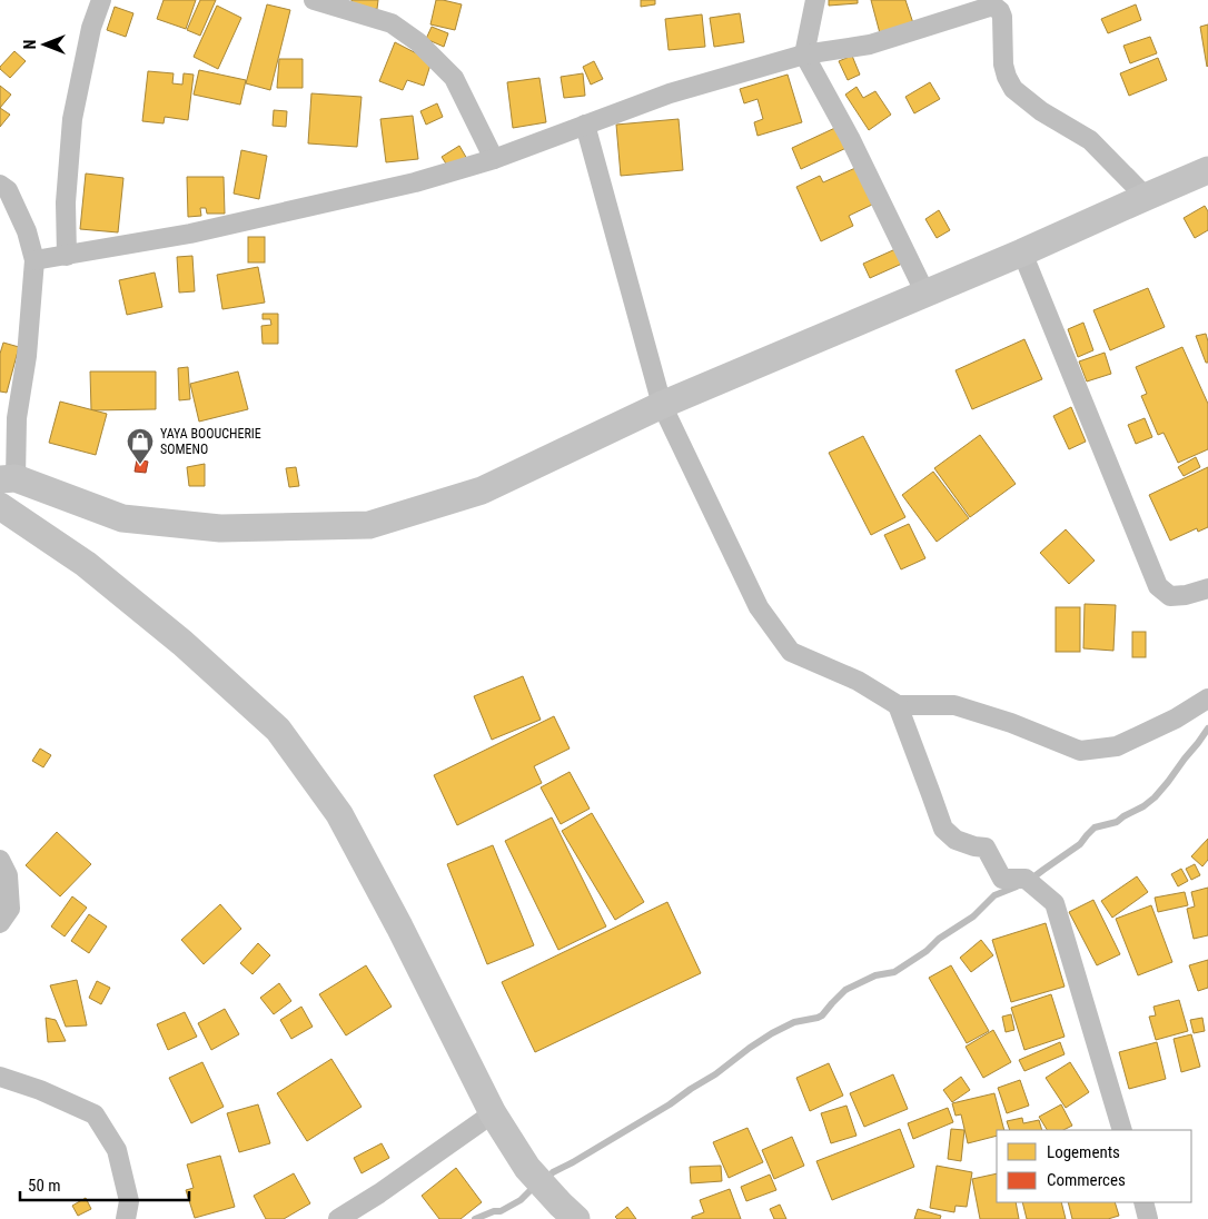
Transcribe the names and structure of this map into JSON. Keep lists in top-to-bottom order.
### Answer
{
  "places": {
    "shop": ["YAYA BOOUCHERIE SOMENO"]
  },
  "legend": ["Logements", "Commerces"],
  "scale_bar": "50 m",
  "north": "left"
}
